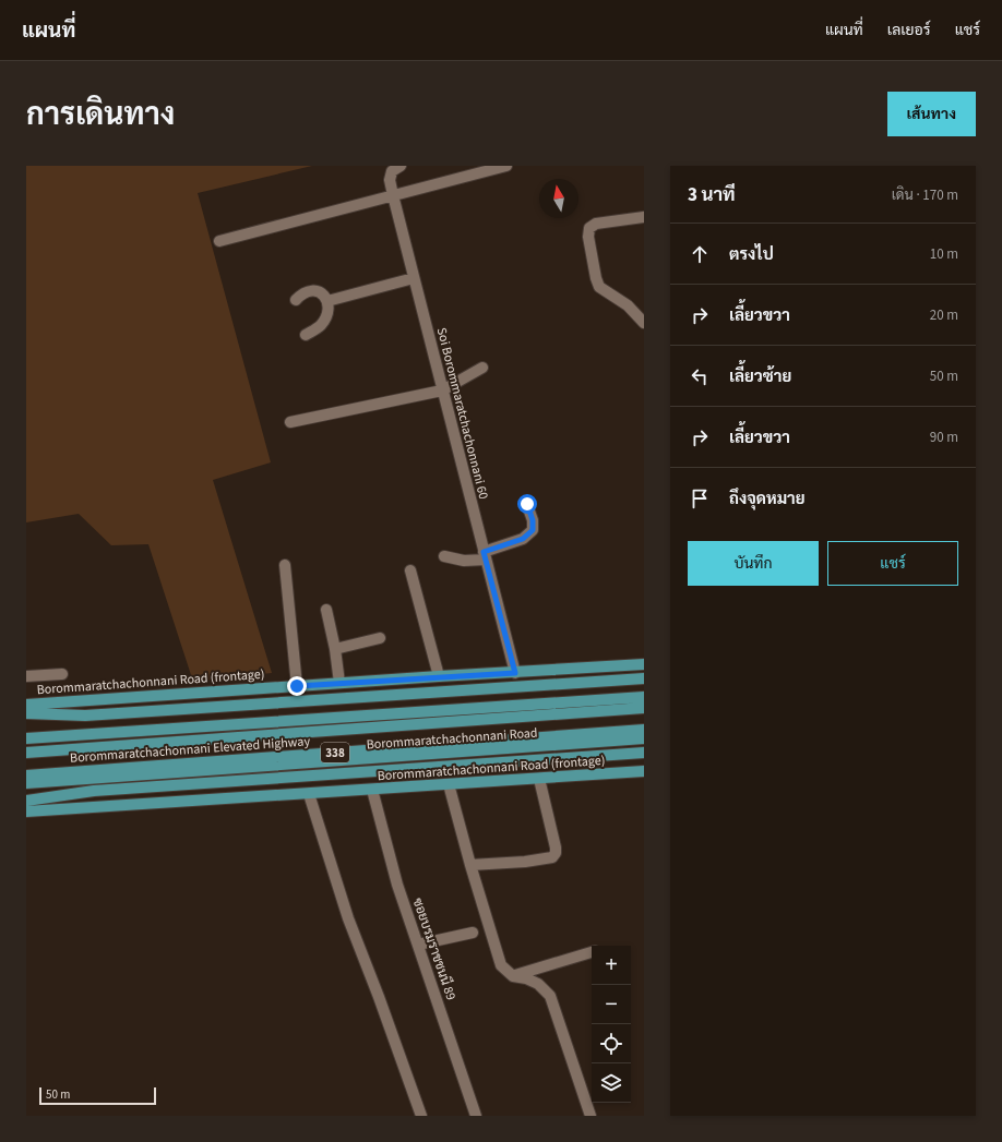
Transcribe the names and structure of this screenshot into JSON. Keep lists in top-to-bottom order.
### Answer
{
  "streets": {
    "main road": [
      "Borommaratchachonnani Road (frontage)",
      "Borommaratchachonnani Road",
      "Borommaratchachonnani Elevated Highway",
      "338"
    ],
    "street": ["Soi Borommaratchachonnani 60", "ซอยบรมราชชนนี 89"]
  },
  "crossings": [
    ["Soi Borommaratchachonnani 60", "Borommaratchachonnani Road (frontage)"],
    ["Borommaratchachonnani Road (frontage)", "ซอยบรมราชชนนี 89"]
  ],
  "scale_bar": "50 m",
  "north": "top",
  "page": {
    "header": "แผนที่",
    "nav": ["แผนที่", "เลเยอร์", "แชร์"],
    "title": "การเดินทาง",
    "buttons": [
      "เส้นทาง",
      ["บันทึก", "แชร์"]
    ],
    "heading": ["3 นาที", "เดิน · 170 m"],
    "list": [
      ["ตรงไป", "10 m"],
      ["เลี้ยวขวา", "20 m"],
      ["เลี้ยวซ้าย", "50 m"],
      ["เลี้ยวขวา", "90 m"],
      "ถึงจุดหมาย"
    ],
    "map_buttons": ["+", "−"],
    "scale": "50 m"
  }
}
